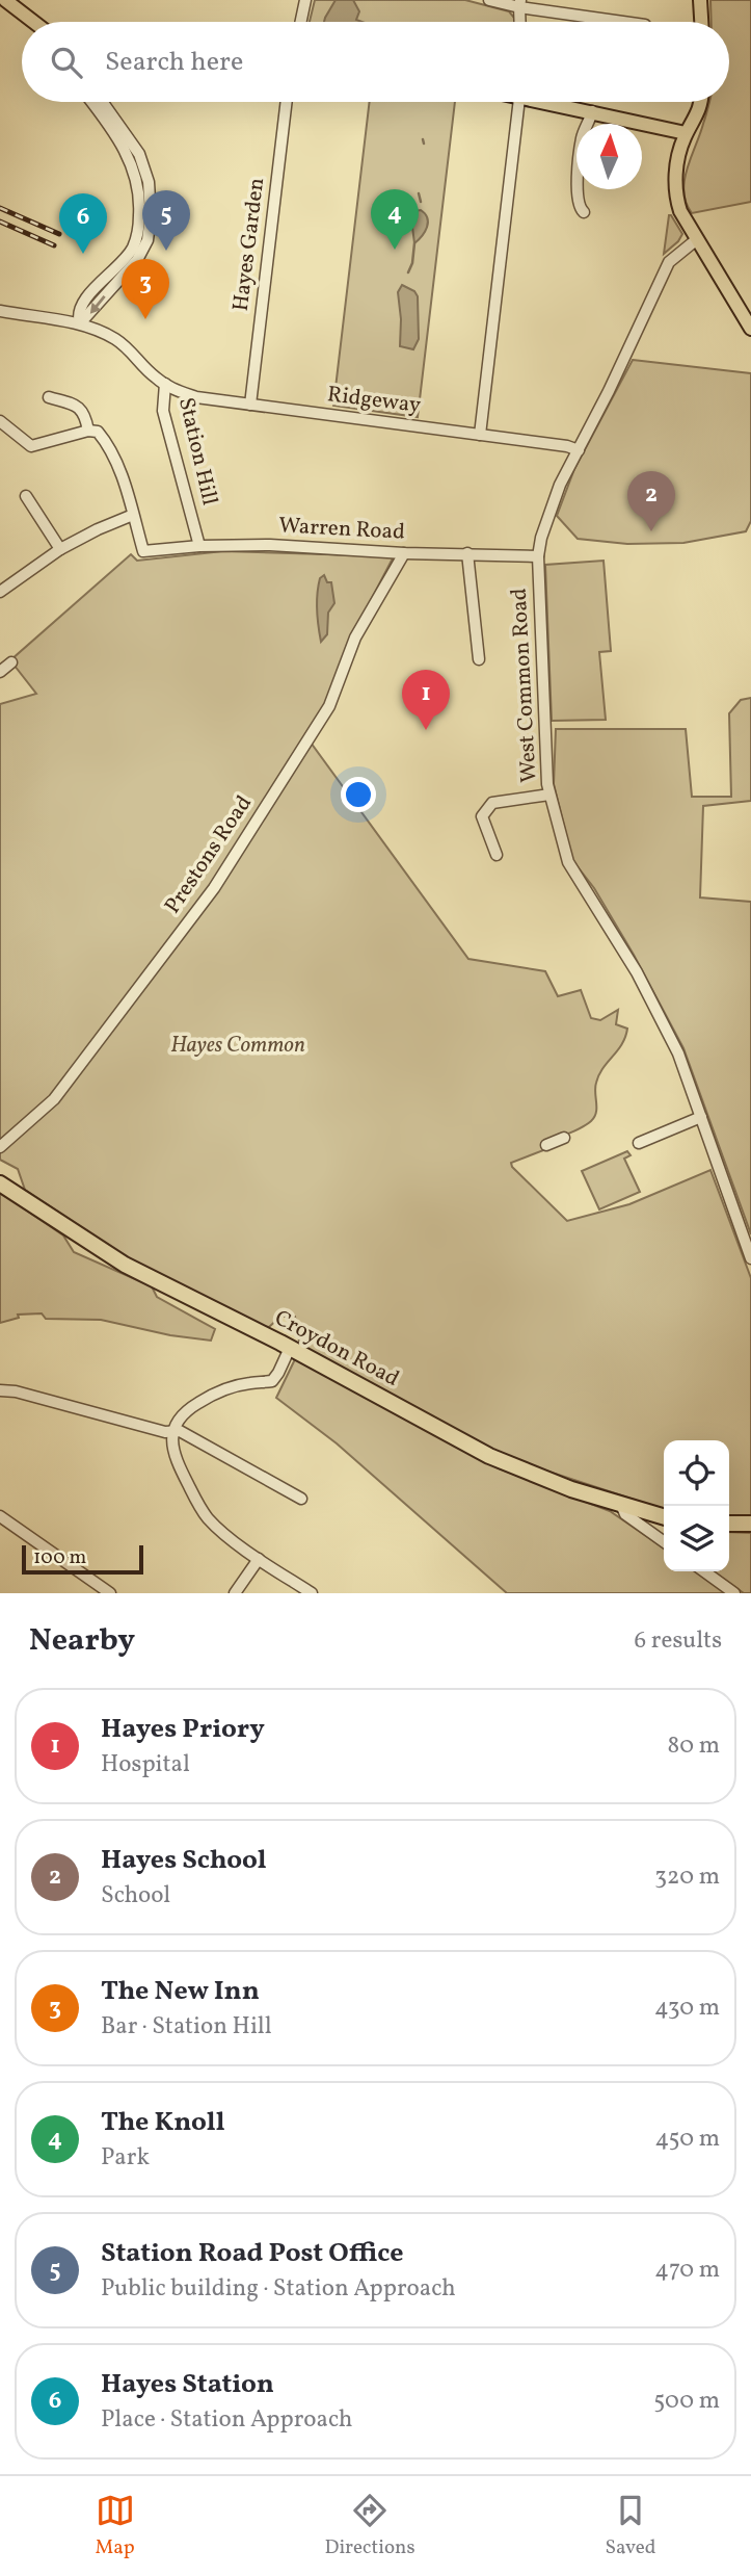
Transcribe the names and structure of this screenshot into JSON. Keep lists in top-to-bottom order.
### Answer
{
  "streets": {
    "highway": ["Croydon Road"],
    "street": [
      "Hayes Garden",
      "Ridgeway",
      "Station Hill",
      "Warren Road",
      "West Common Road",
      "Prestons Road"
    ]
  },
  "crossings": [
    ["Hayes Garden", "Ridgeway"],
    ["Ridgeway", "Station Hill"],
    ["Ridgeway", "West Common Road"],
    ["Station Hill", "Warren Road"],
    ["Warren Road", "West Common Road"],
    ["Warren Road", "Prestons Road"]
  ],
  "parks": ["Hayes Common"],
  "scale_bar": "100 m",
  "north": "top",
  "page": {
    "search": "Search here",
    "pins": [
      "4",
      "5",
      "6",
      "3",
      "2",
      "1"
    ],
    "scale": "100 m",
    "heading": ["Nearby", "6 results"],
    "list": [
      {
        "mark": "1",
        "name": "Hayes Priory",
        "note": "Hospital",
        "value": "80 m"
      },
      {
        "mark": "2",
        "name": "Hayes School",
        "note": "School",
        "value": "320 m"
      },
      {
        "mark": "3",
        "name": "The New Inn",
        "note": "Bar · Station Hill",
        "value": "430 m"
      },
      {
        "mark": "4",
        "name": "The Knoll",
        "note": "Park",
        "value": "450 m"
      },
      {
        "mark": "5",
        "name": "Station Road Post Office",
        "note": "Public building · Station Approach",
        "value": "470 m"
      },
      {
        "mark": "6",
        "name": "Hayes Station",
        "note": "Place · Station Approach",
        "value": "500 m"
      }
    ],
    "nav": ["Map", "Directions", "Saved"]
  }
}
